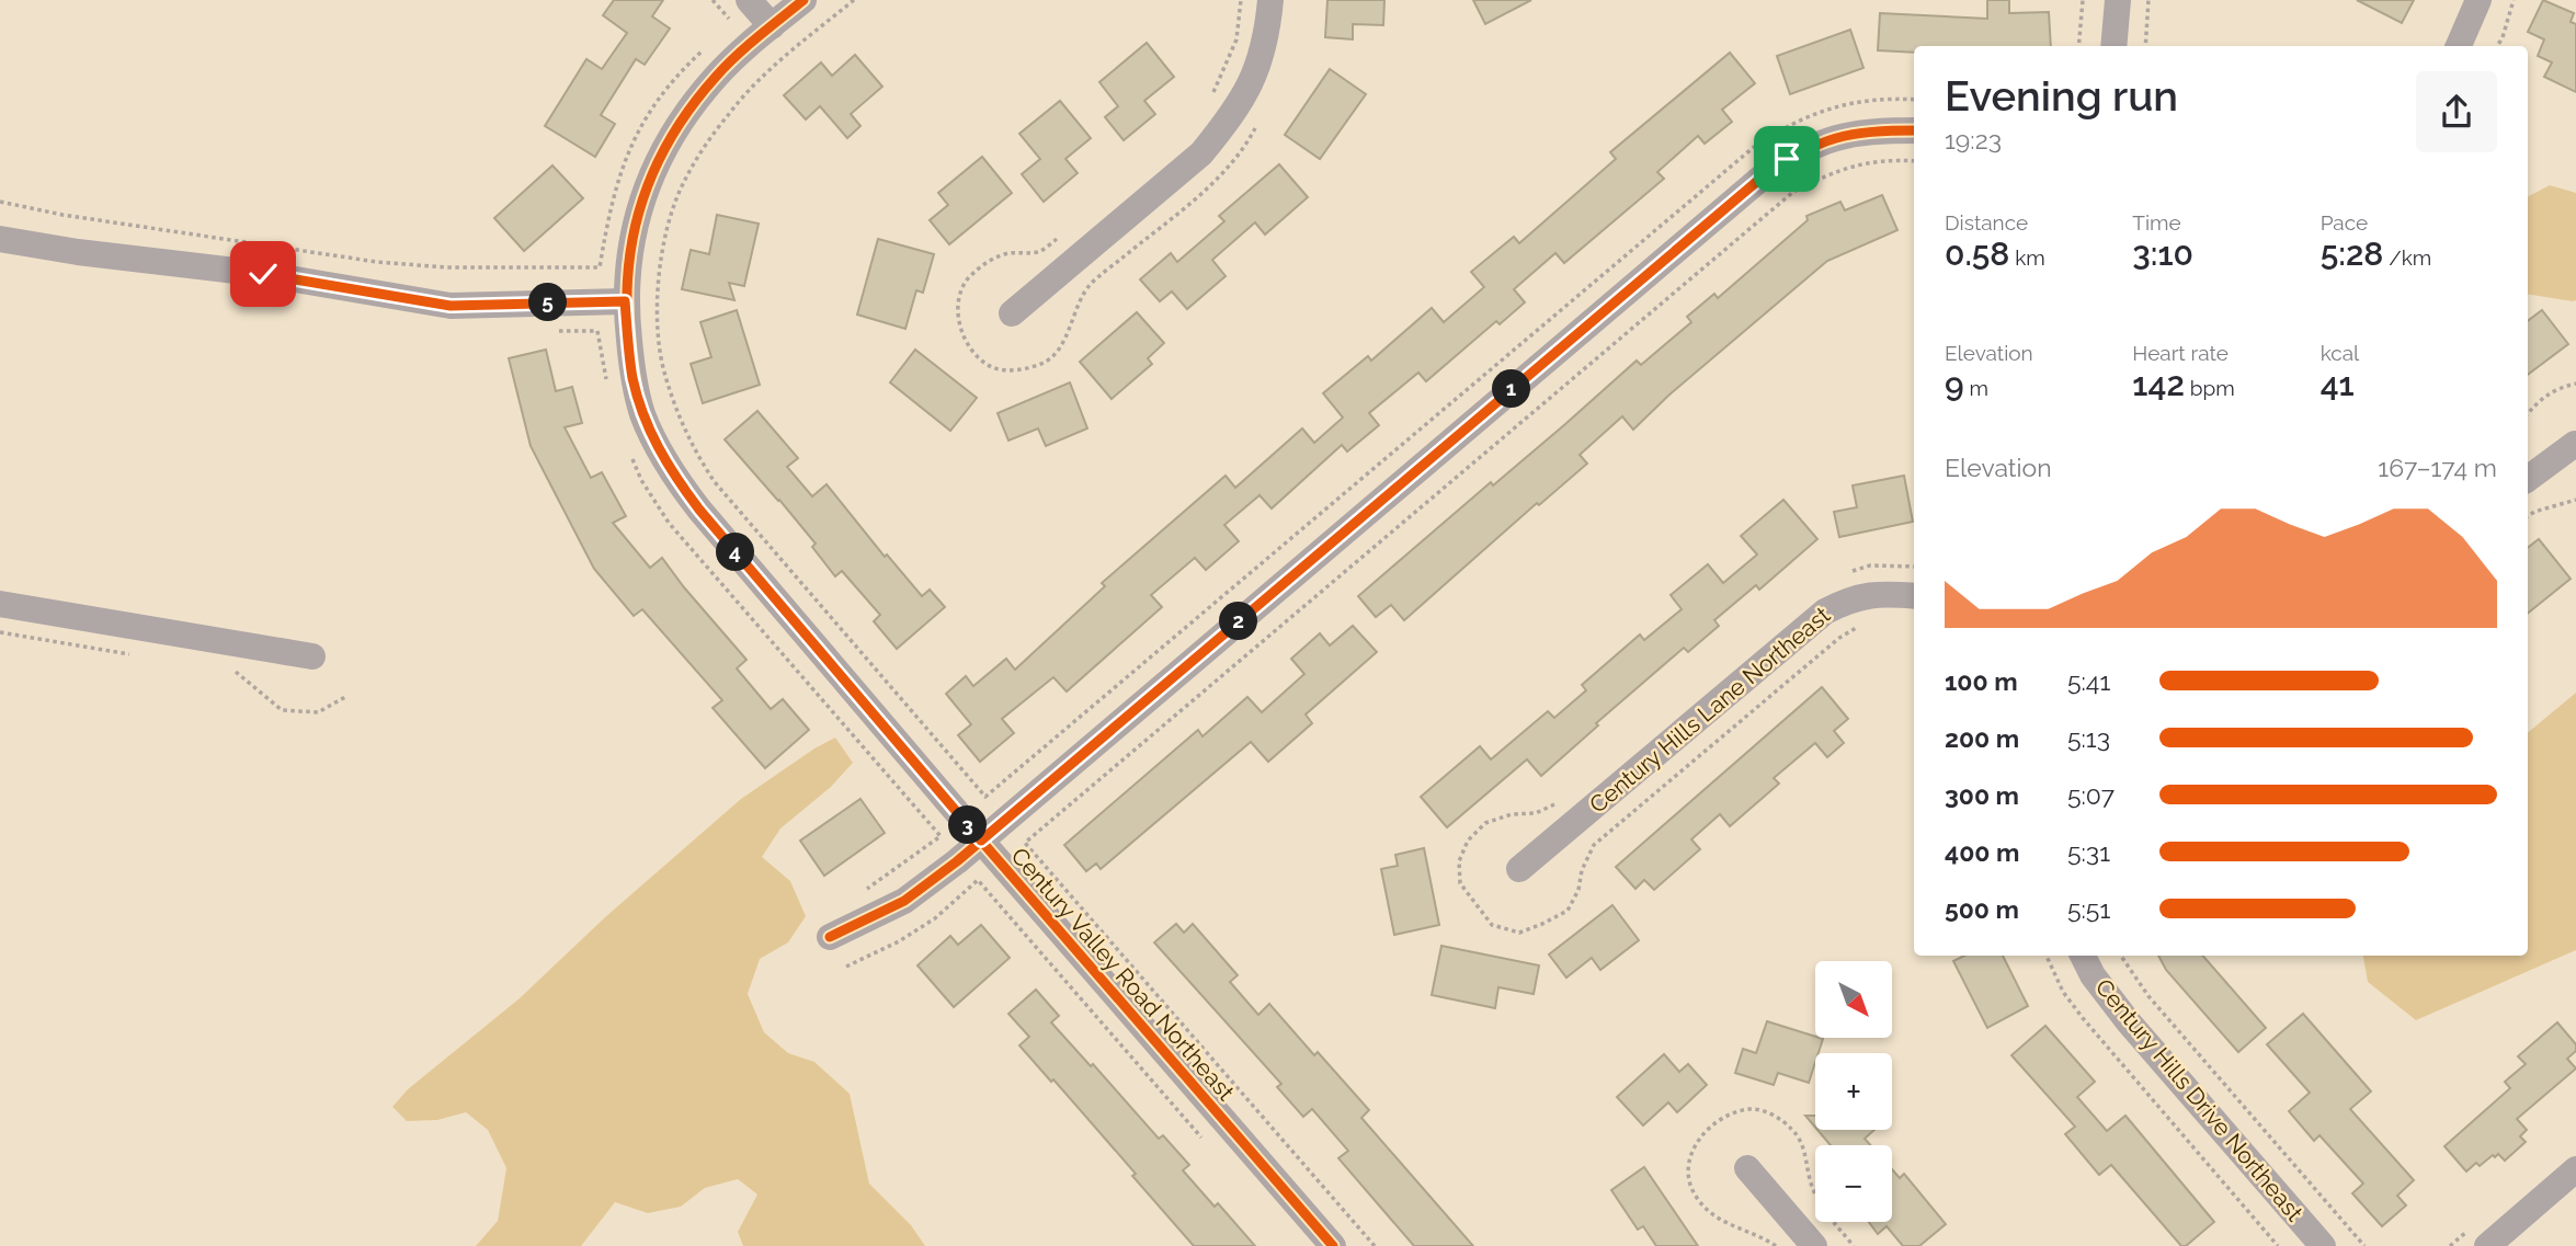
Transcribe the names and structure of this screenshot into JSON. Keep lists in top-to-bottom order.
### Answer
{
  "streets": {
    "street": ["Century Hills Lane Northeast", "Century Valley Road Northeast", "Century Hills Drive Northeast"]
  },
  "north": "bottom right",
  "page": {
    "heading": ["Evening run", "19:23"],
    "stats": [
      ["Distance", "0.58 km"],
      ["Time", "3:10"],
      ["Pace", "5:28 /km"],
      ["Elevation", "9 m"],
      ["Heart rate", "142 bpm"],
      ["kcal", "41"]
    ],
    "pins": [
      "5",
      "1",
      "4",
      "2",
      "3"
    ],
    "chart": ["Elevation", "167–174 m"],
    "list": [
      {
        "name": "100 m",
        "note": "5:41"
      },
      {
        "name": "200 m",
        "note": "5:13"
      },
      {
        "name": "300 m",
        "note": "5:07"
      },
      {
        "name": "400 m",
        "note": "5:31"
      },
      {
        "name": "500 m",
        "note": "5:51"
      }
    ],
    "map_buttons": ["+", "−"]
  }
}
